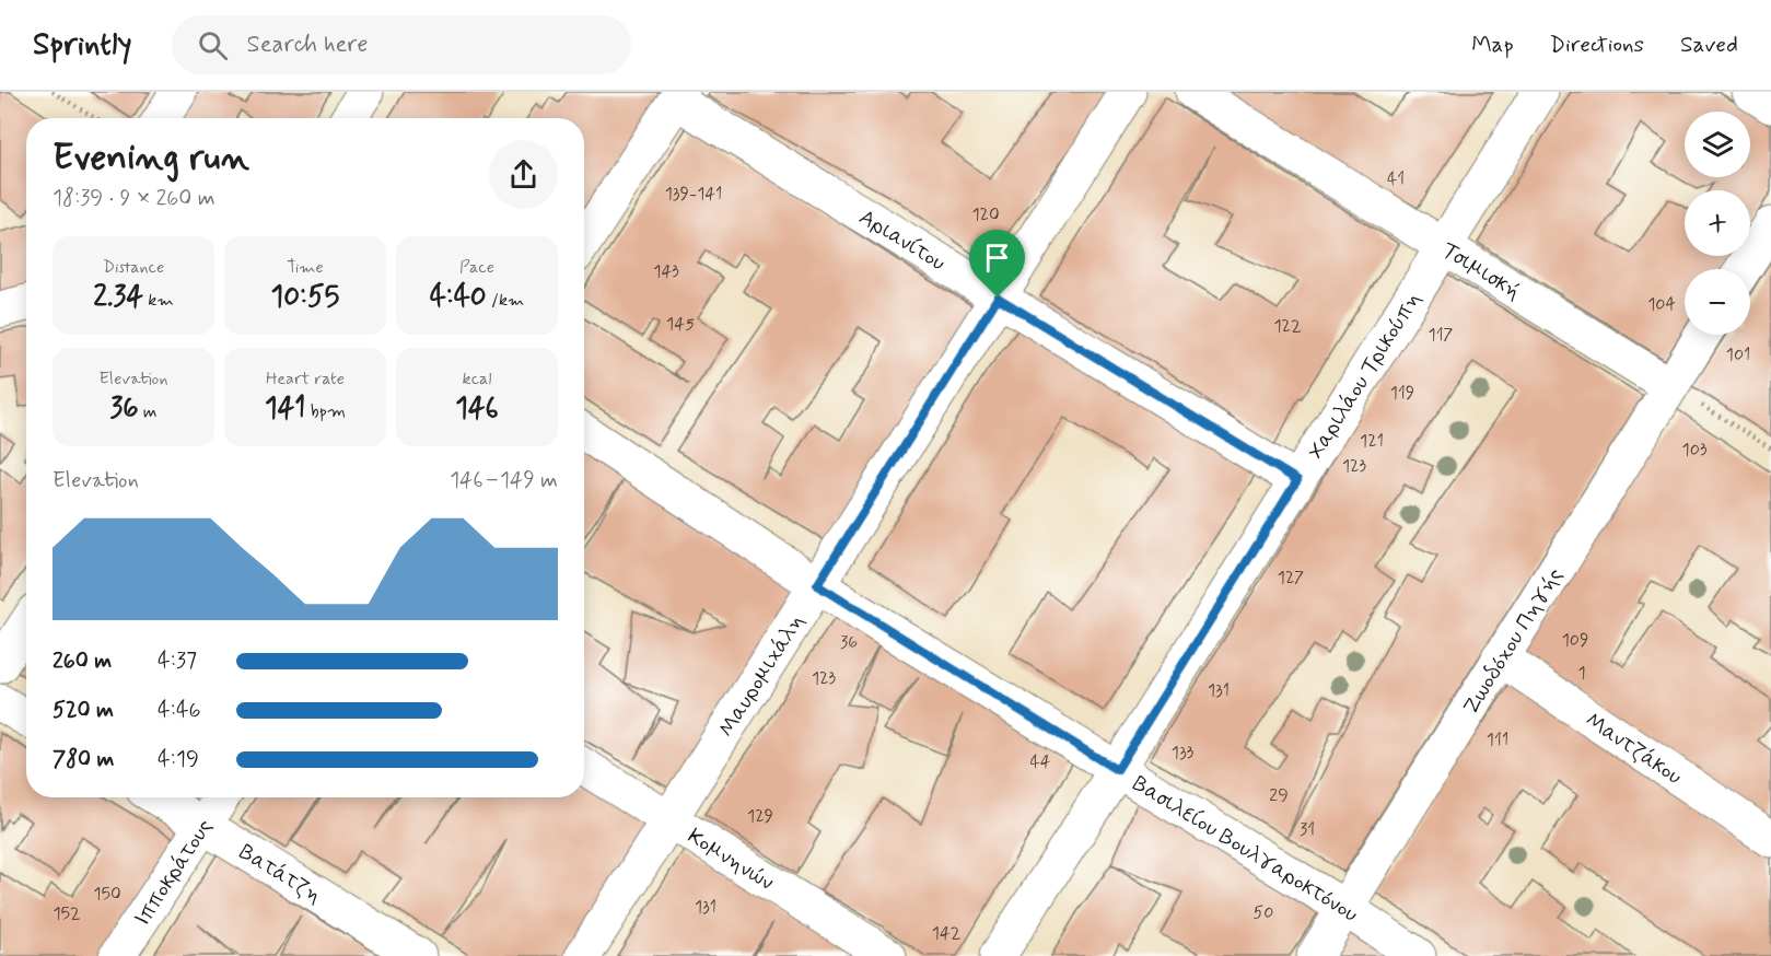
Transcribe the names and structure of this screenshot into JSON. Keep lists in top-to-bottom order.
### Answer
{
  "streets": {
    "street": [
      "Αριανίτου",
      "Τσιμισκή",
      "Χαριλάου Τρικούπη",
      "Ζωοδόχου Πηγής",
      "Μαυρομιχάλη",
      "Μαντζάκου",
      "Βασιλείου Βουλγαροκτόνου",
      "Κομνηνών",
      "Ιπποκράτους",
      "Βατάτζη"
    ]
  },
  "crossings": [
    ["Αριανίτου", "Χαριλάου Τρικούπη"],
    ["Αριανίτου", "Μαυρομιχάλη"],
    ["Τσιμισκή", "Χαριλάου Τρικούπη"],
    ["Τσιμισκή", "Ζωοδόχου Πηγής"],
    ["Χαριλάου Τρικούπη", "Βασιλείου Βουλγαροκτόνου"],
    ["Ζωοδόχου Πηγής", "Μαντζάκου"],
    ["Ζωοδόχου Πηγής", "Βασιλείου Βουλγαροκτόνου"],
    ["Μαυρομιχάλη", "Βασιλείου Βουλγαροκτόνου"],
    ["Μαυρομιχάλη", "Κομνηνών"],
    ["Ιπποκράτους", "Βατάτζη"]
  ],
  "house_numbers": [
    "41",
    "139-141",
    "120",
    "143",
    "104",
    "145",
    "122",
    "117",
    "101",
    "119",
    "121",
    "103",
    "123",
    "127",
    "109",
    "36",
    "1",
    "123",
    "131",
    "111",
    "133",
    "44",
    "29",
    "129",
    "31",
    "150",
    "131",
    "50",
    "152",
    "142"
  ],
  "page": {
    "header": "Sprintly",
    "search": "Search here",
    "nav": ["Map", "Directions", "Saved"],
    "map_buttons": ["+", "−"],
    "heading": ["Evening run", "18:39 · 9 × 260 m"],
    "stats": [
      ["Distance", "2.34 km"],
      ["Time", "10:55"],
      ["Pace", "4:40 /km"],
      ["Elevation", "36 m"],
      ["Heart rate", "141 bpm"],
      ["kcal", "146"]
    ],
    "chart": ["Elevation", "146–149 m"],
    "list": [
      {
        "name": "260 m",
        "note": "4:37"
      },
      {
        "name": "520 m",
        "note": "4:46"
      },
      {
        "name": "780 m",
        "note": "4:19"
      }
    ]
  }
}
